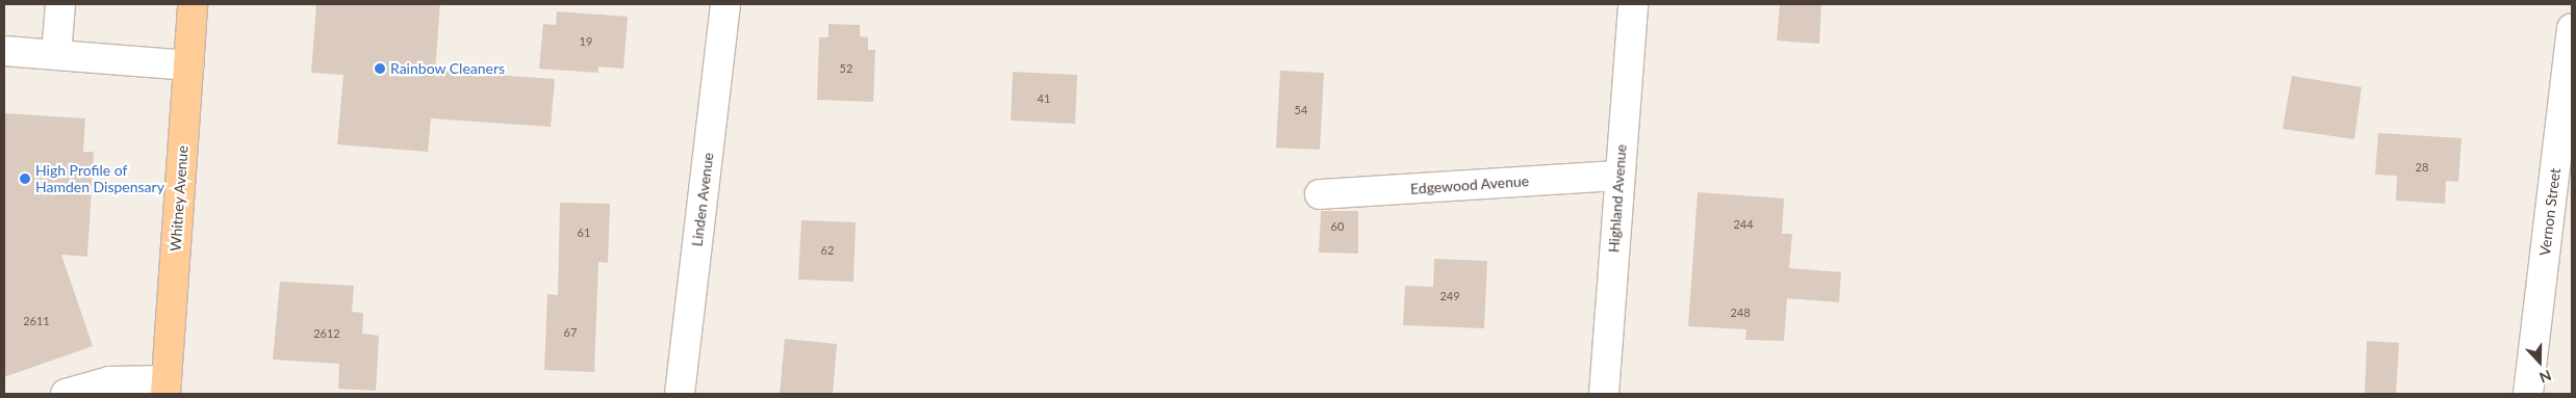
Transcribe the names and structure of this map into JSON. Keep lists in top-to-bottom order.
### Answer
{
  "streets": {
    "main road": ["Whitney Avenue"],
    "street": [
      "Edgewood Avenue",
      "Highland Avenue",
      "Linden Avenue",
      "Vernon Street"
    ]
  },
  "crossings": [
    ["Edgewood Avenue", "Highland Avenue"]
  ],
  "places": ["Rainbow Cleaners", "High Profile of Hamden Dispensary"],
  "house_numbers": [
    "19",
    "52",
    "41",
    "54",
    "28",
    "244",
    "60",
    "61",
    "62",
    "249",
    "248",
    "2611",
    "67",
    "2612"
  ],
  "north": "bottom"
}
